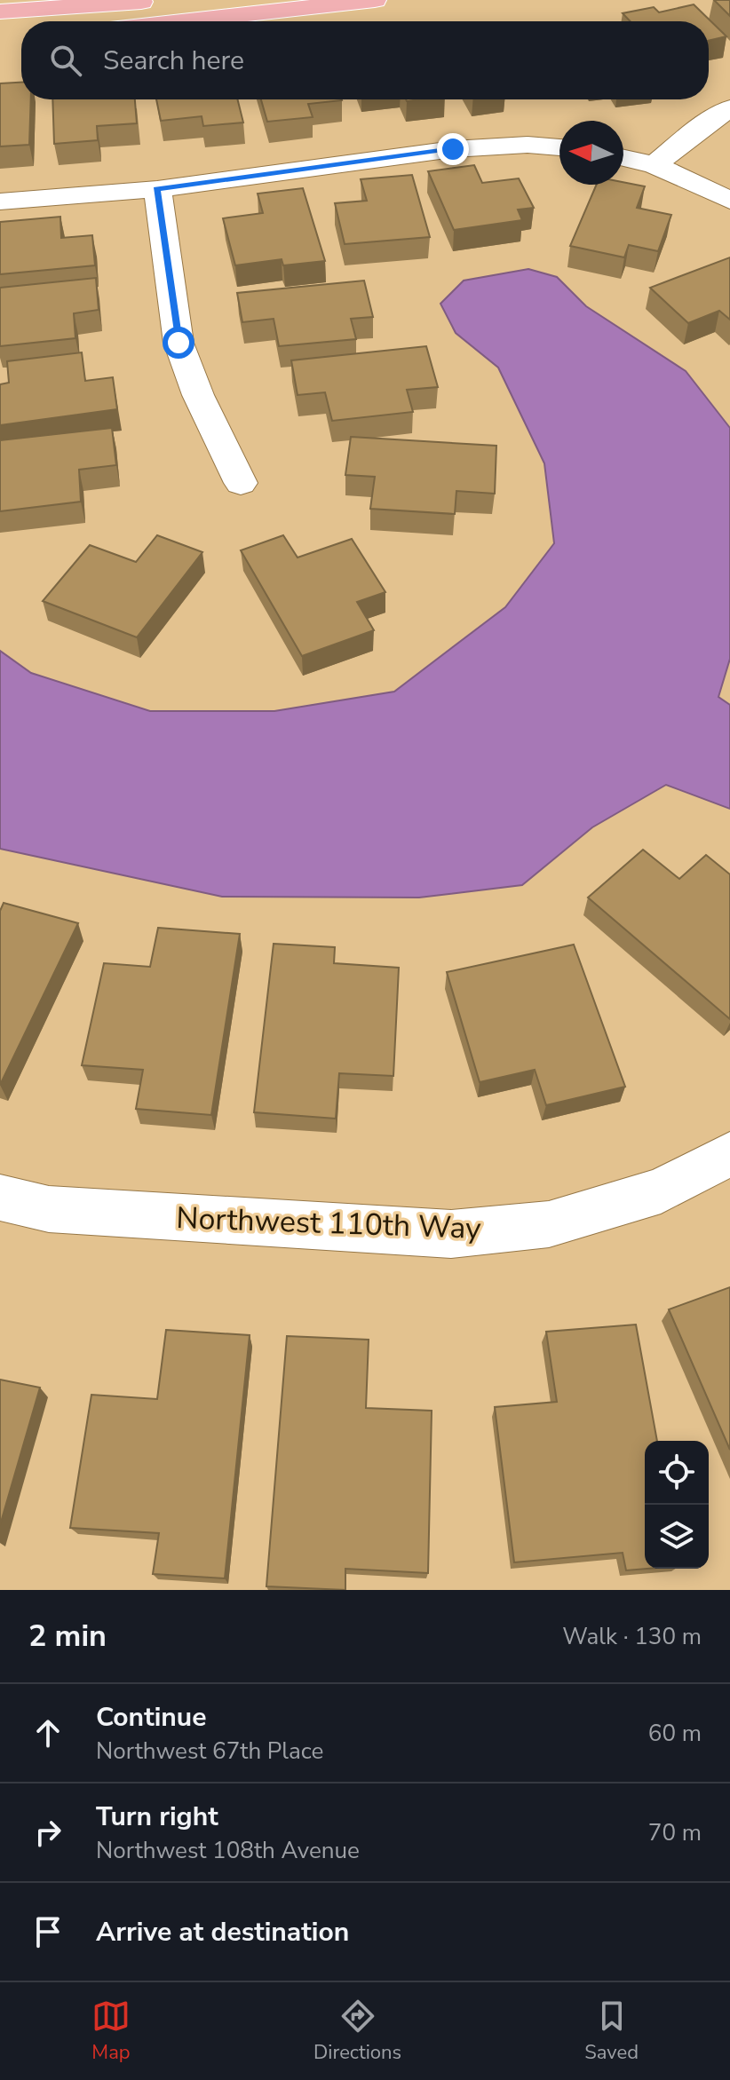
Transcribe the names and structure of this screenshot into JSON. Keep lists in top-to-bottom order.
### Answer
{
  "streets": {
    "street": ["Northwest 110th Way"]
  },
  "north": "left",
  "page": {
    "search": "Search here",
    "heading": ["2 min", "Walk · 130 m"],
    "list": [
      ["Continue", "Northwest 67th Place", "60 m"],
      ["Turn right", "Northwest 108th Avenue", "70 m"],
      "Arrive at destination"
    ],
    "nav": ["Map", "Directions", "Saved"]
  }
}
